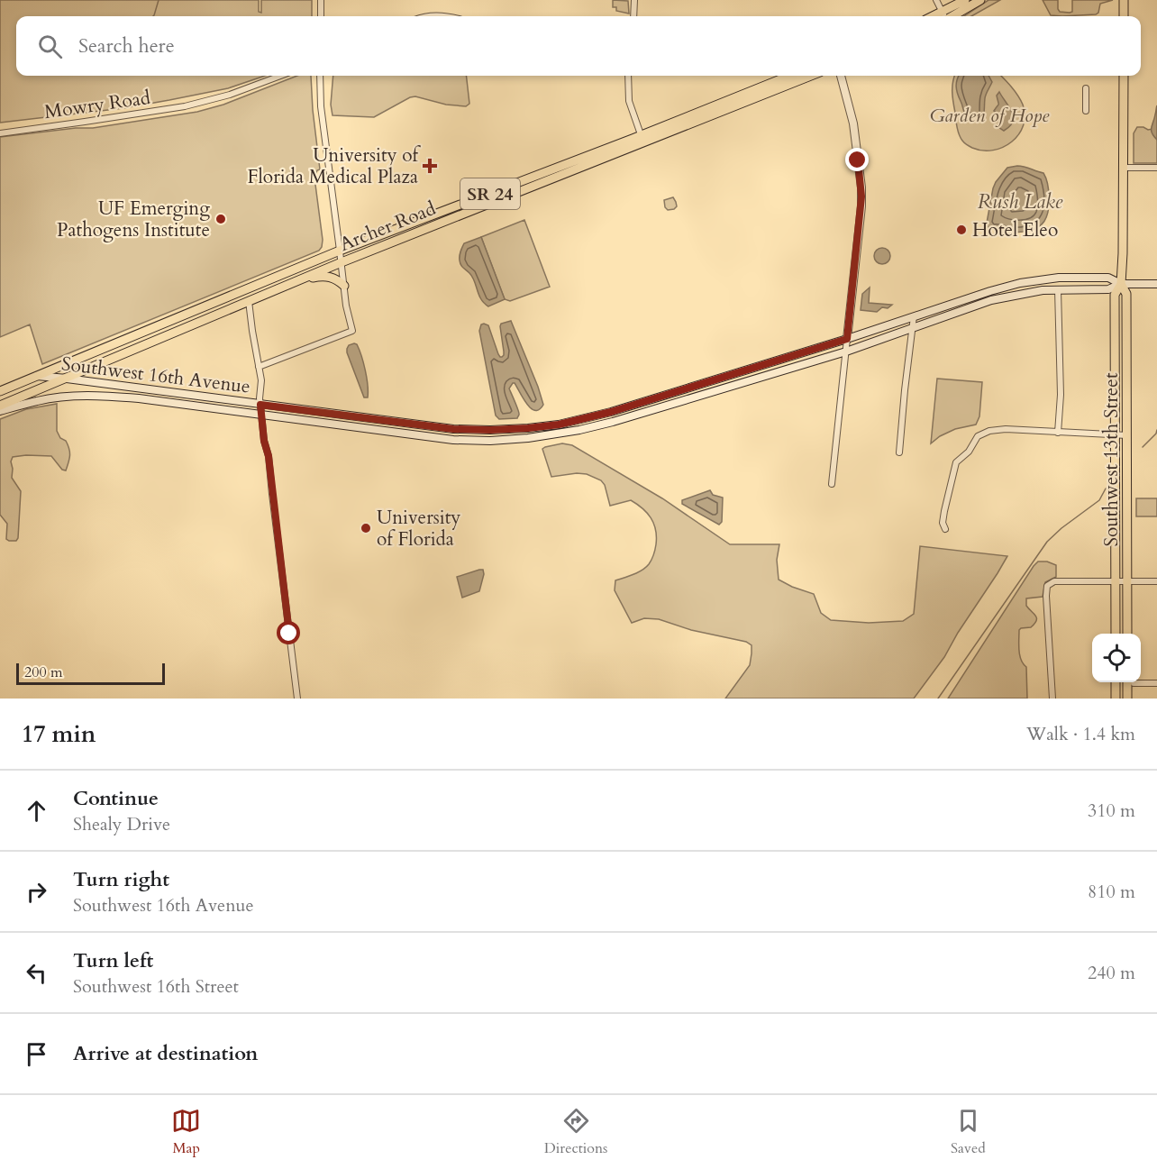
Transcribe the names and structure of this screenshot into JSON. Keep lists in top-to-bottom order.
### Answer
{
  "streets": {
    "main road": [
      "SR 24",
      "Archer Road",
      "Southwest 16th Avenue",
      "Southwest 13th Street"
    ],
    "street": ["Mowry Road"]
  },
  "crossings": [
    ["Archer Road", "Southwest 16th Avenue"],
    ["Southwest 16th Avenue", "Southwest 13th Street"]
  ],
  "water": ["Rush Lake"],
  "parks": ["Garden of Hope"],
  "places": {
    "health": ["University of Florida Medical Plaza"],
    "other": ["UF Emerging Pathogens Institute", "Hotel Eleo", "University of Florida"]
  },
  "scale_bar": "200 m",
  "page": {
    "search": "Search here",
    "scale": "200 m",
    "heading": ["17 min", "Walk · 1.4 km"],
    "list": [
      ["Continue", "Shealy Drive", "310 m"],
      ["Turn right", "Southwest 16th Avenue", "810 m"],
      ["Turn left", "Southwest 16th Street", "240 m"],
      "Arrive at destination"
    ],
    "nav": ["Map", "Directions", "Saved"]
  }
}
